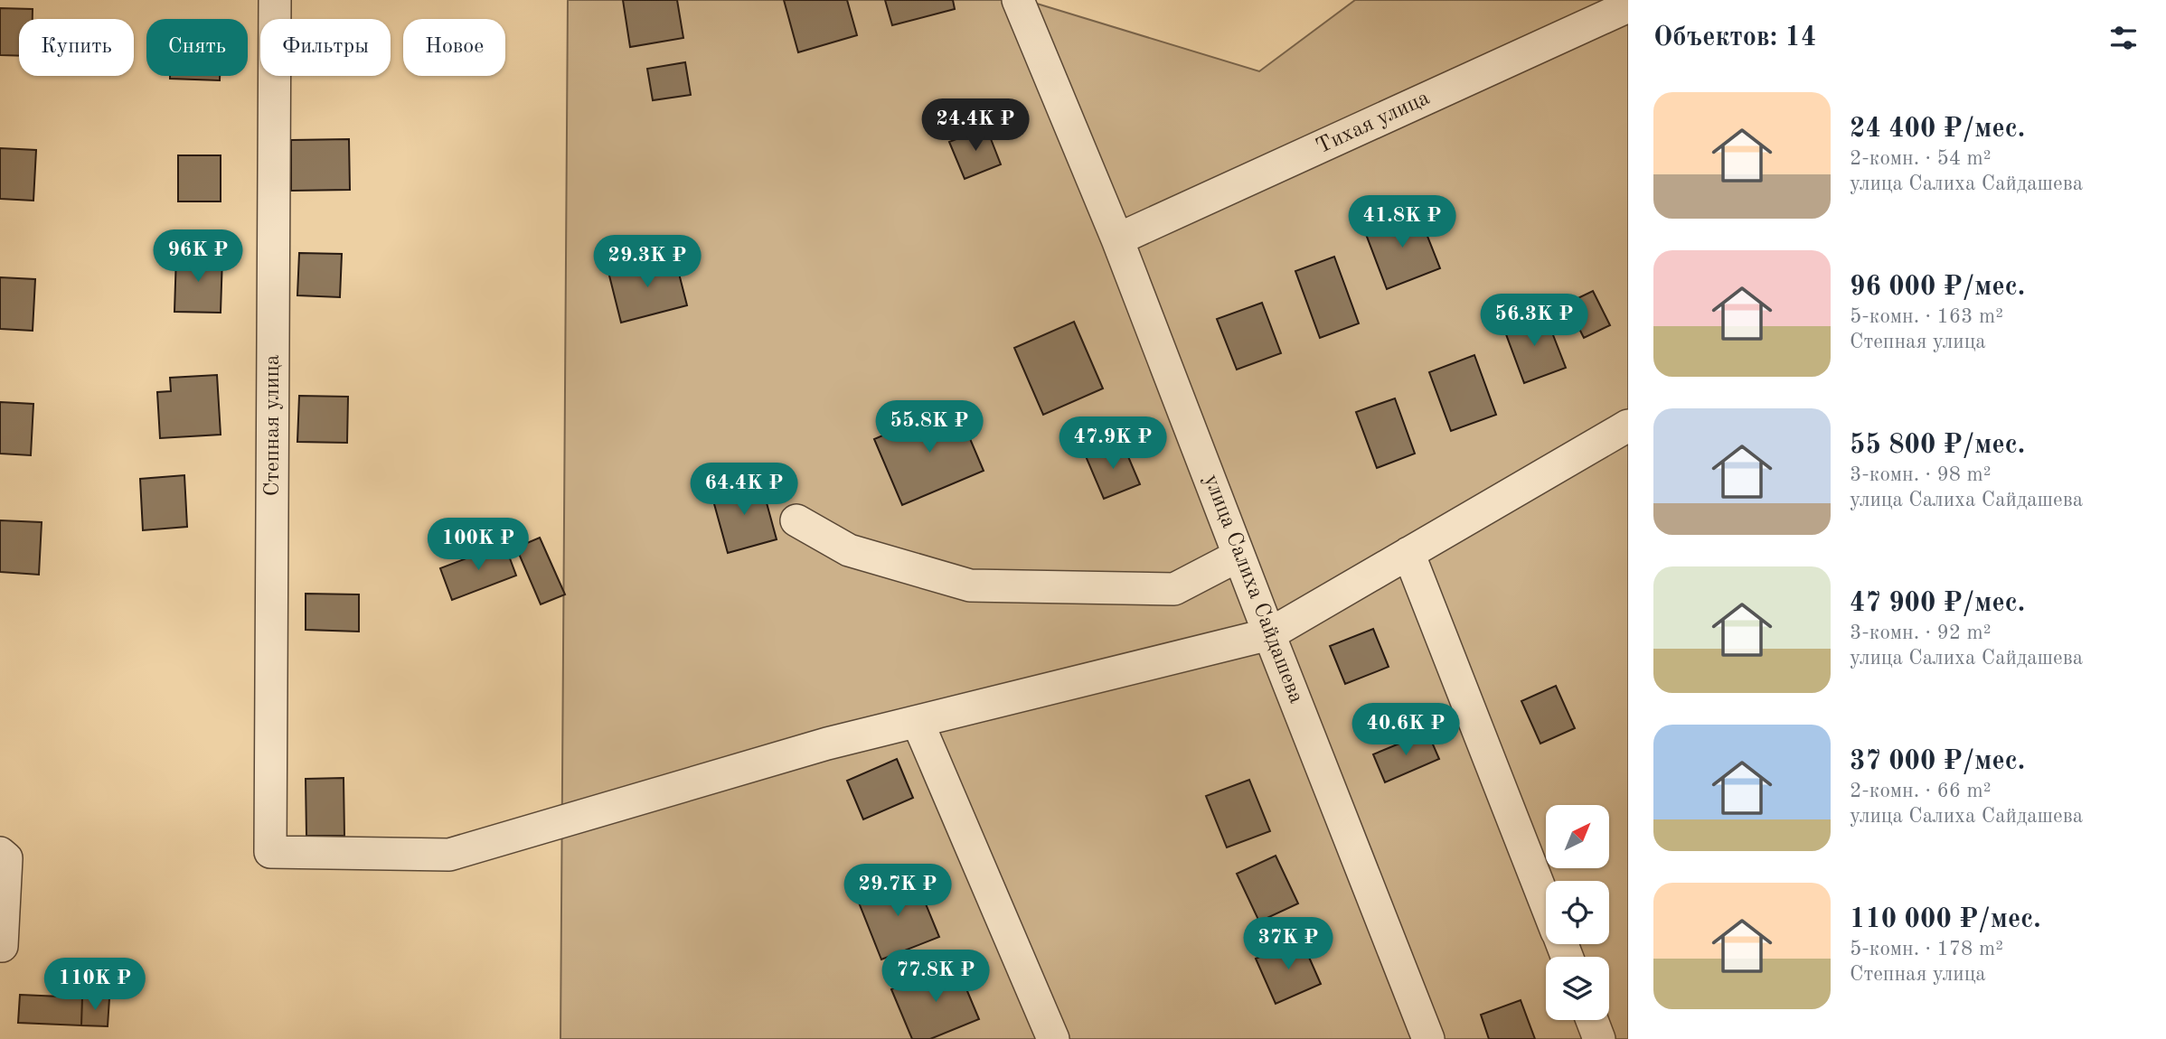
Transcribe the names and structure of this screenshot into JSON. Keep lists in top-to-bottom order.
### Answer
{
  "streets": {
    "street": ["Тихая улица", "Степная улица", "улица Салиха Сайдашева"]
  },
  "crossings": [
    ["Тихая улица", "улица Салиха Сайдашева"]
  ],
  "north": "top right",
  "page": {
    "heading": "Объектов: 14",
    "chip": [
      "Купить",
      "Снять",
      "Фильтры",
      "Новое"
    ],
    "list": [
      {
        "name": "24 400 ₽/мес.",
        "note": "2-комн. · 54 m² · улица Салиха Сайдашева"
      },
      {
        "name": "96 000 ₽/мес.",
        "note": "5-комн. · 163 m² · Степная улица"
      },
      {
        "name": "55 800 ₽/мес.",
        "note": "3-комн. · 98 m² · улица Салиха Сайдашева"
      },
      {
        "name": "47 900 ₽/мес.",
        "note": "3-комн. · 92 m² · улица Салиха Сайдашева"
      },
      {
        "name": "37 000 ₽/мес.",
        "note": "2-комн. · 66 m² · улица Салиха Сайдашева"
      },
      {
        "name": "110 000 ₽/мес.",
        "note": "5-комн. · 178 m² · Степная улица"
      }
    ],
    "price": [
      "24.4K ₽",
      "41.8K ₽",
      "96K ₽",
      "29.3K ₽",
      "56.3K ₽",
      "55.8K ₽",
      "47.9K ₽",
      "64.4K ₽",
      "100K ₽",
      "40.6K ₽",
      "29.7K ₽",
      "37K ₽",
      "77.8K ₽",
      "110K ₽"
    ]
  }
}
